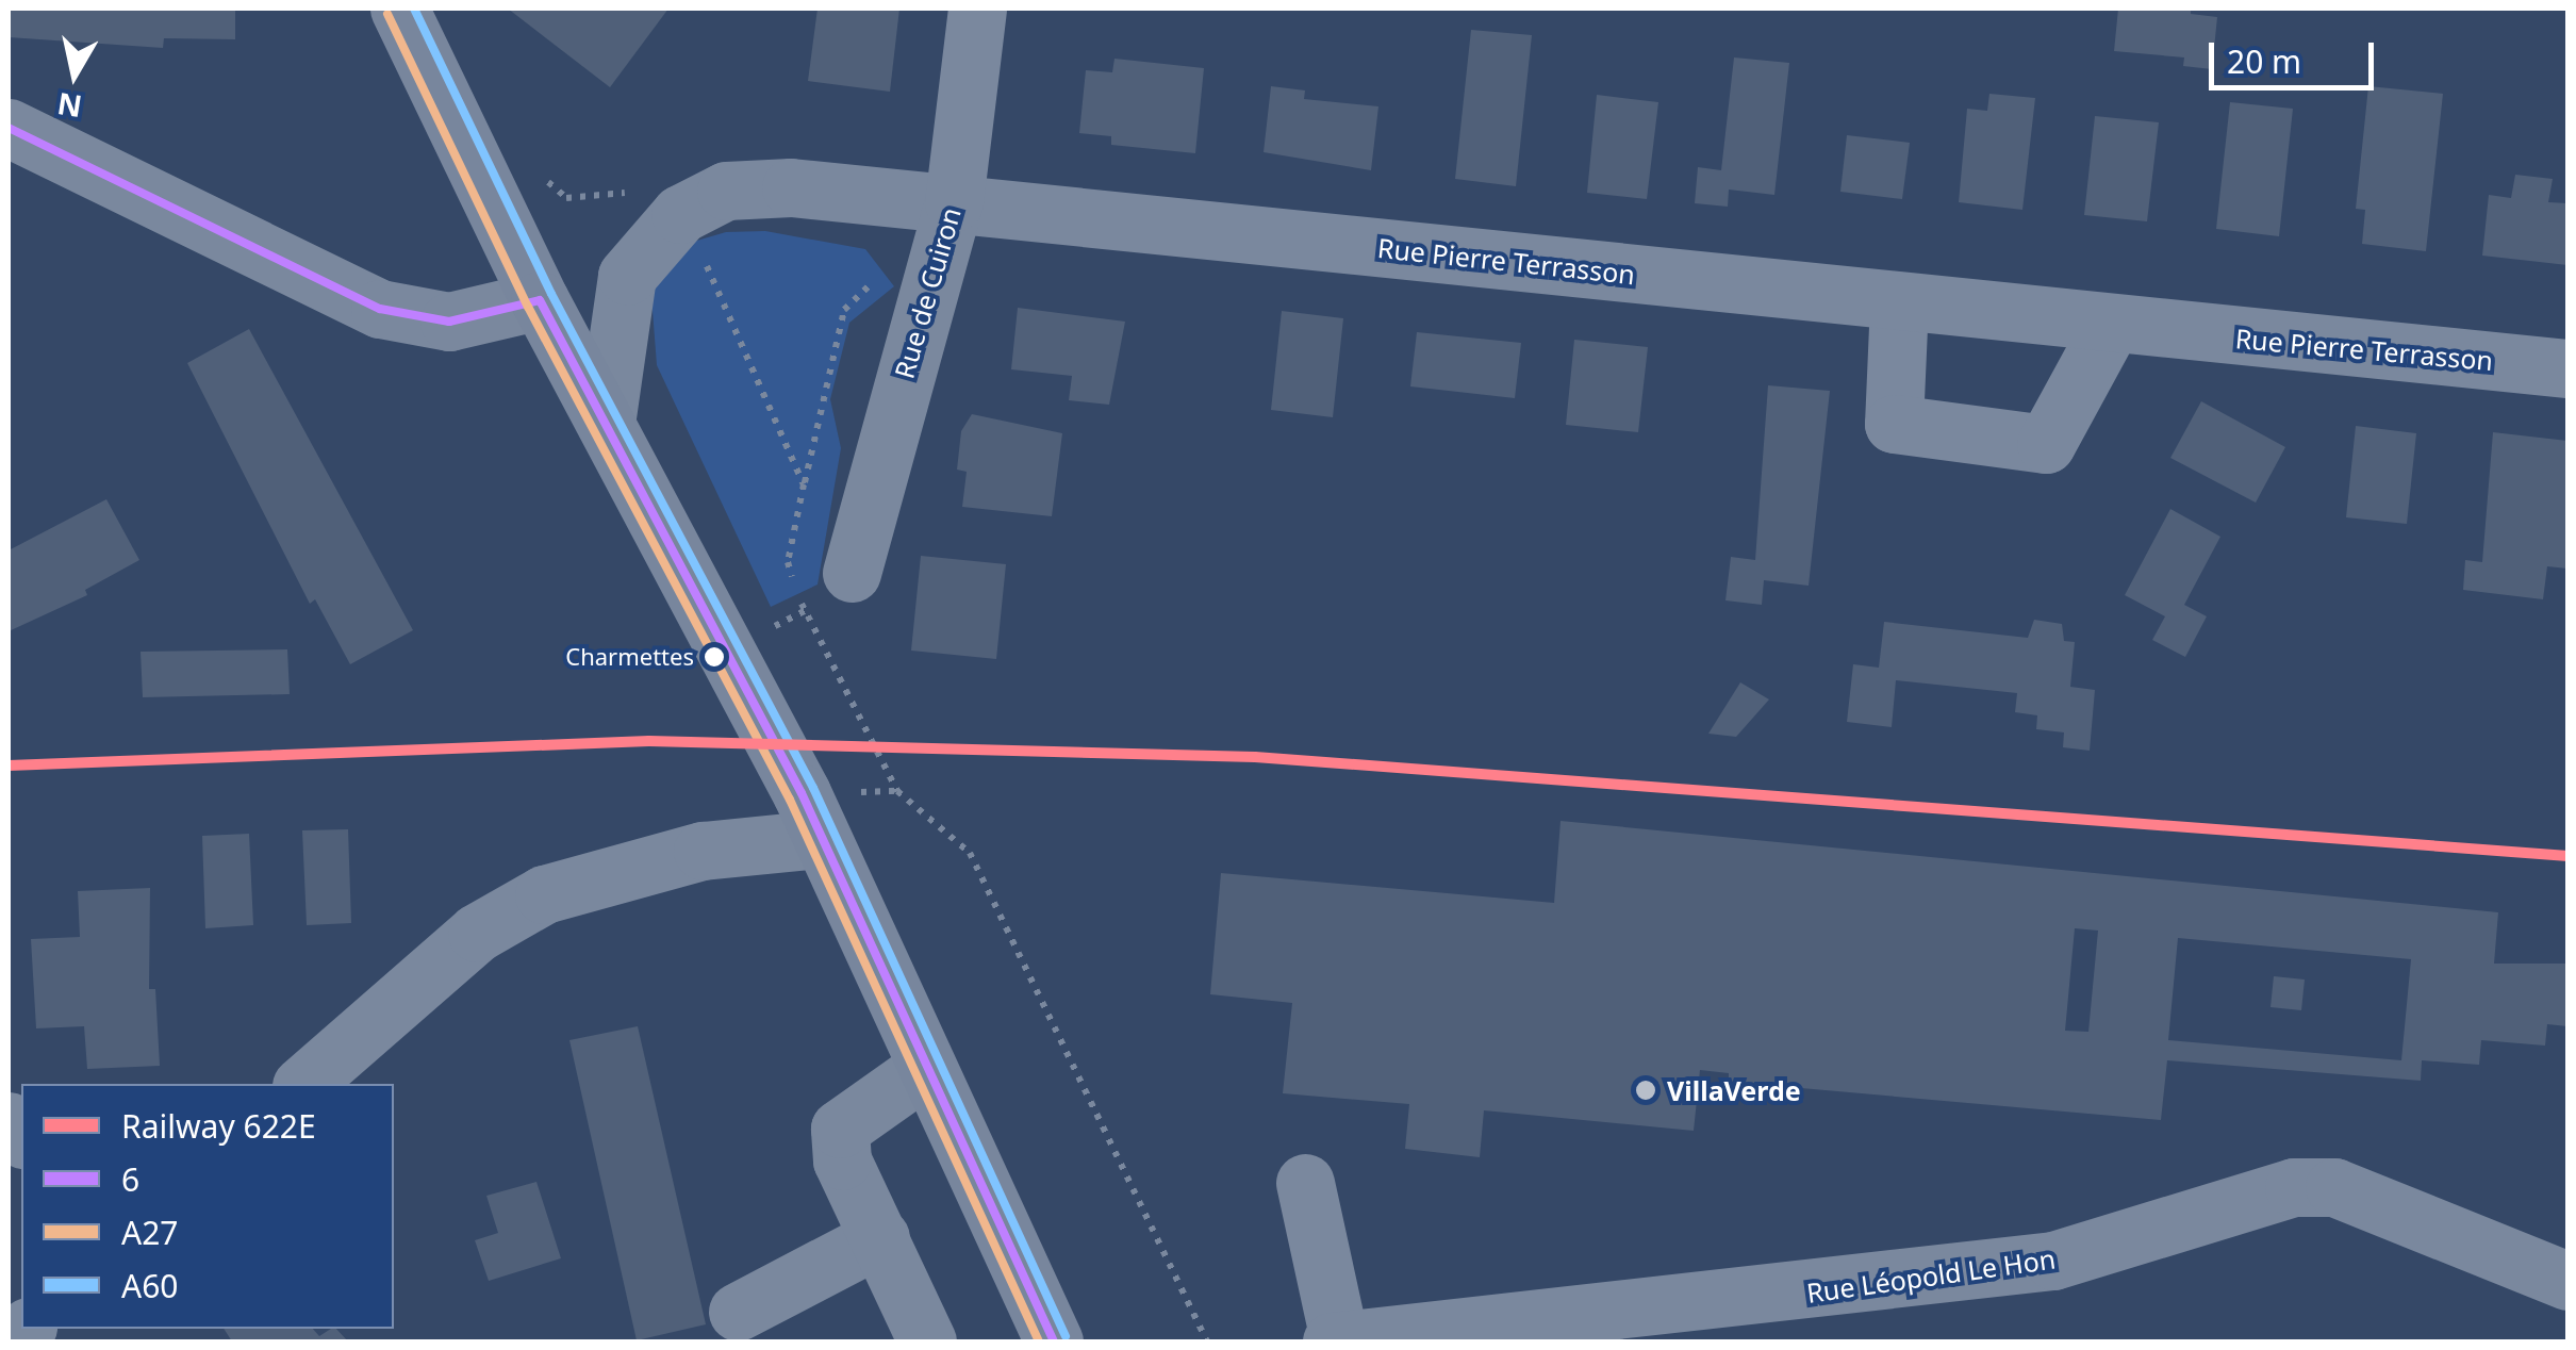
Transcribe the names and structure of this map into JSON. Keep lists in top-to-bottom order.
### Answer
{
  "streets": {
    "street": ["Rue Pierre Terrasson", "Rue de Cuiron", "Rue Léopold Le Hon"]
  },
  "crossings": [
    ["Rue Pierre Terrasson", "Rue de Cuiron"]
  ],
  "places": ["Charmettes", "VillaVerde"],
  "lines": [
    "transit line A60",
    "transit line A27",
    "transit line 6",
    "rail line 622E"
  ],
  "legend": [
    "Railway 622E",
    "6",
    "A27",
    "A60"
  ],
  "scale_bar": "20 m",
  "north": "bottom"
}
